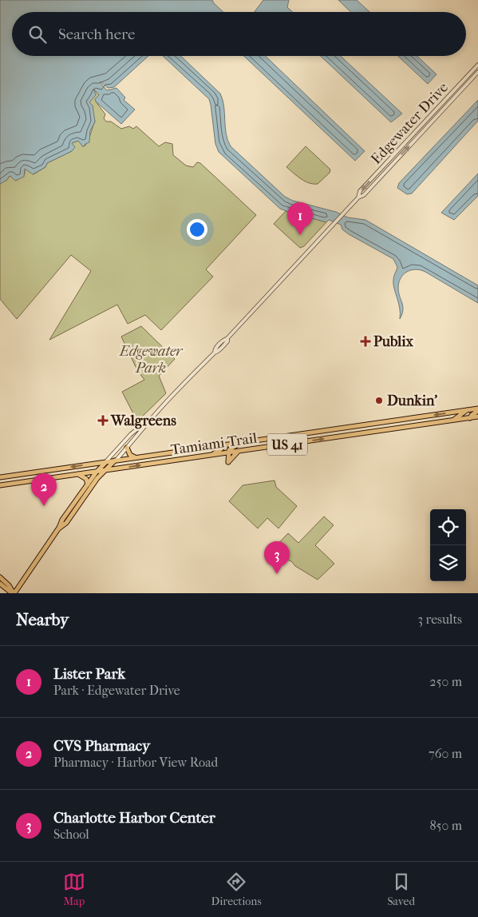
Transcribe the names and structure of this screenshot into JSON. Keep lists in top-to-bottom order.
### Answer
{
  "streets": {
    "main road": ["Tamiami Trail", "US 41"],
    "street": ["Edgewater Drive"]
  },
  "crossings": [
    ["Edgewater Drive", "Tamiami Trail"]
  ],
  "parks": ["Edgewater Park"],
  "places": {
    "health": ["Publix", "Walgreens"],
    "other": ["Dunkin'"]
  },
  "page": {
    "search": "Search here",
    "pins": ["1", "2", "3"],
    "heading": ["Nearby", "3 results"],
    "list": [
      {
        "mark": "1",
        "name": "Lister Park",
        "note": "Park · Edgewater Drive",
        "value": "250 m"
      },
      {
        "mark": "2",
        "name": "CVS Pharmacy",
        "note": "Pharmacy · Harbor View Road",
        "value": "760 m"
      },
      {
        "mark": "3",
        "name": "Charlotte Harbor Center",
        "note": "School",
        "value": "850 m"
      }
    ],
    "nav": ["Map", "Directions", "Saved"]
  }
}
